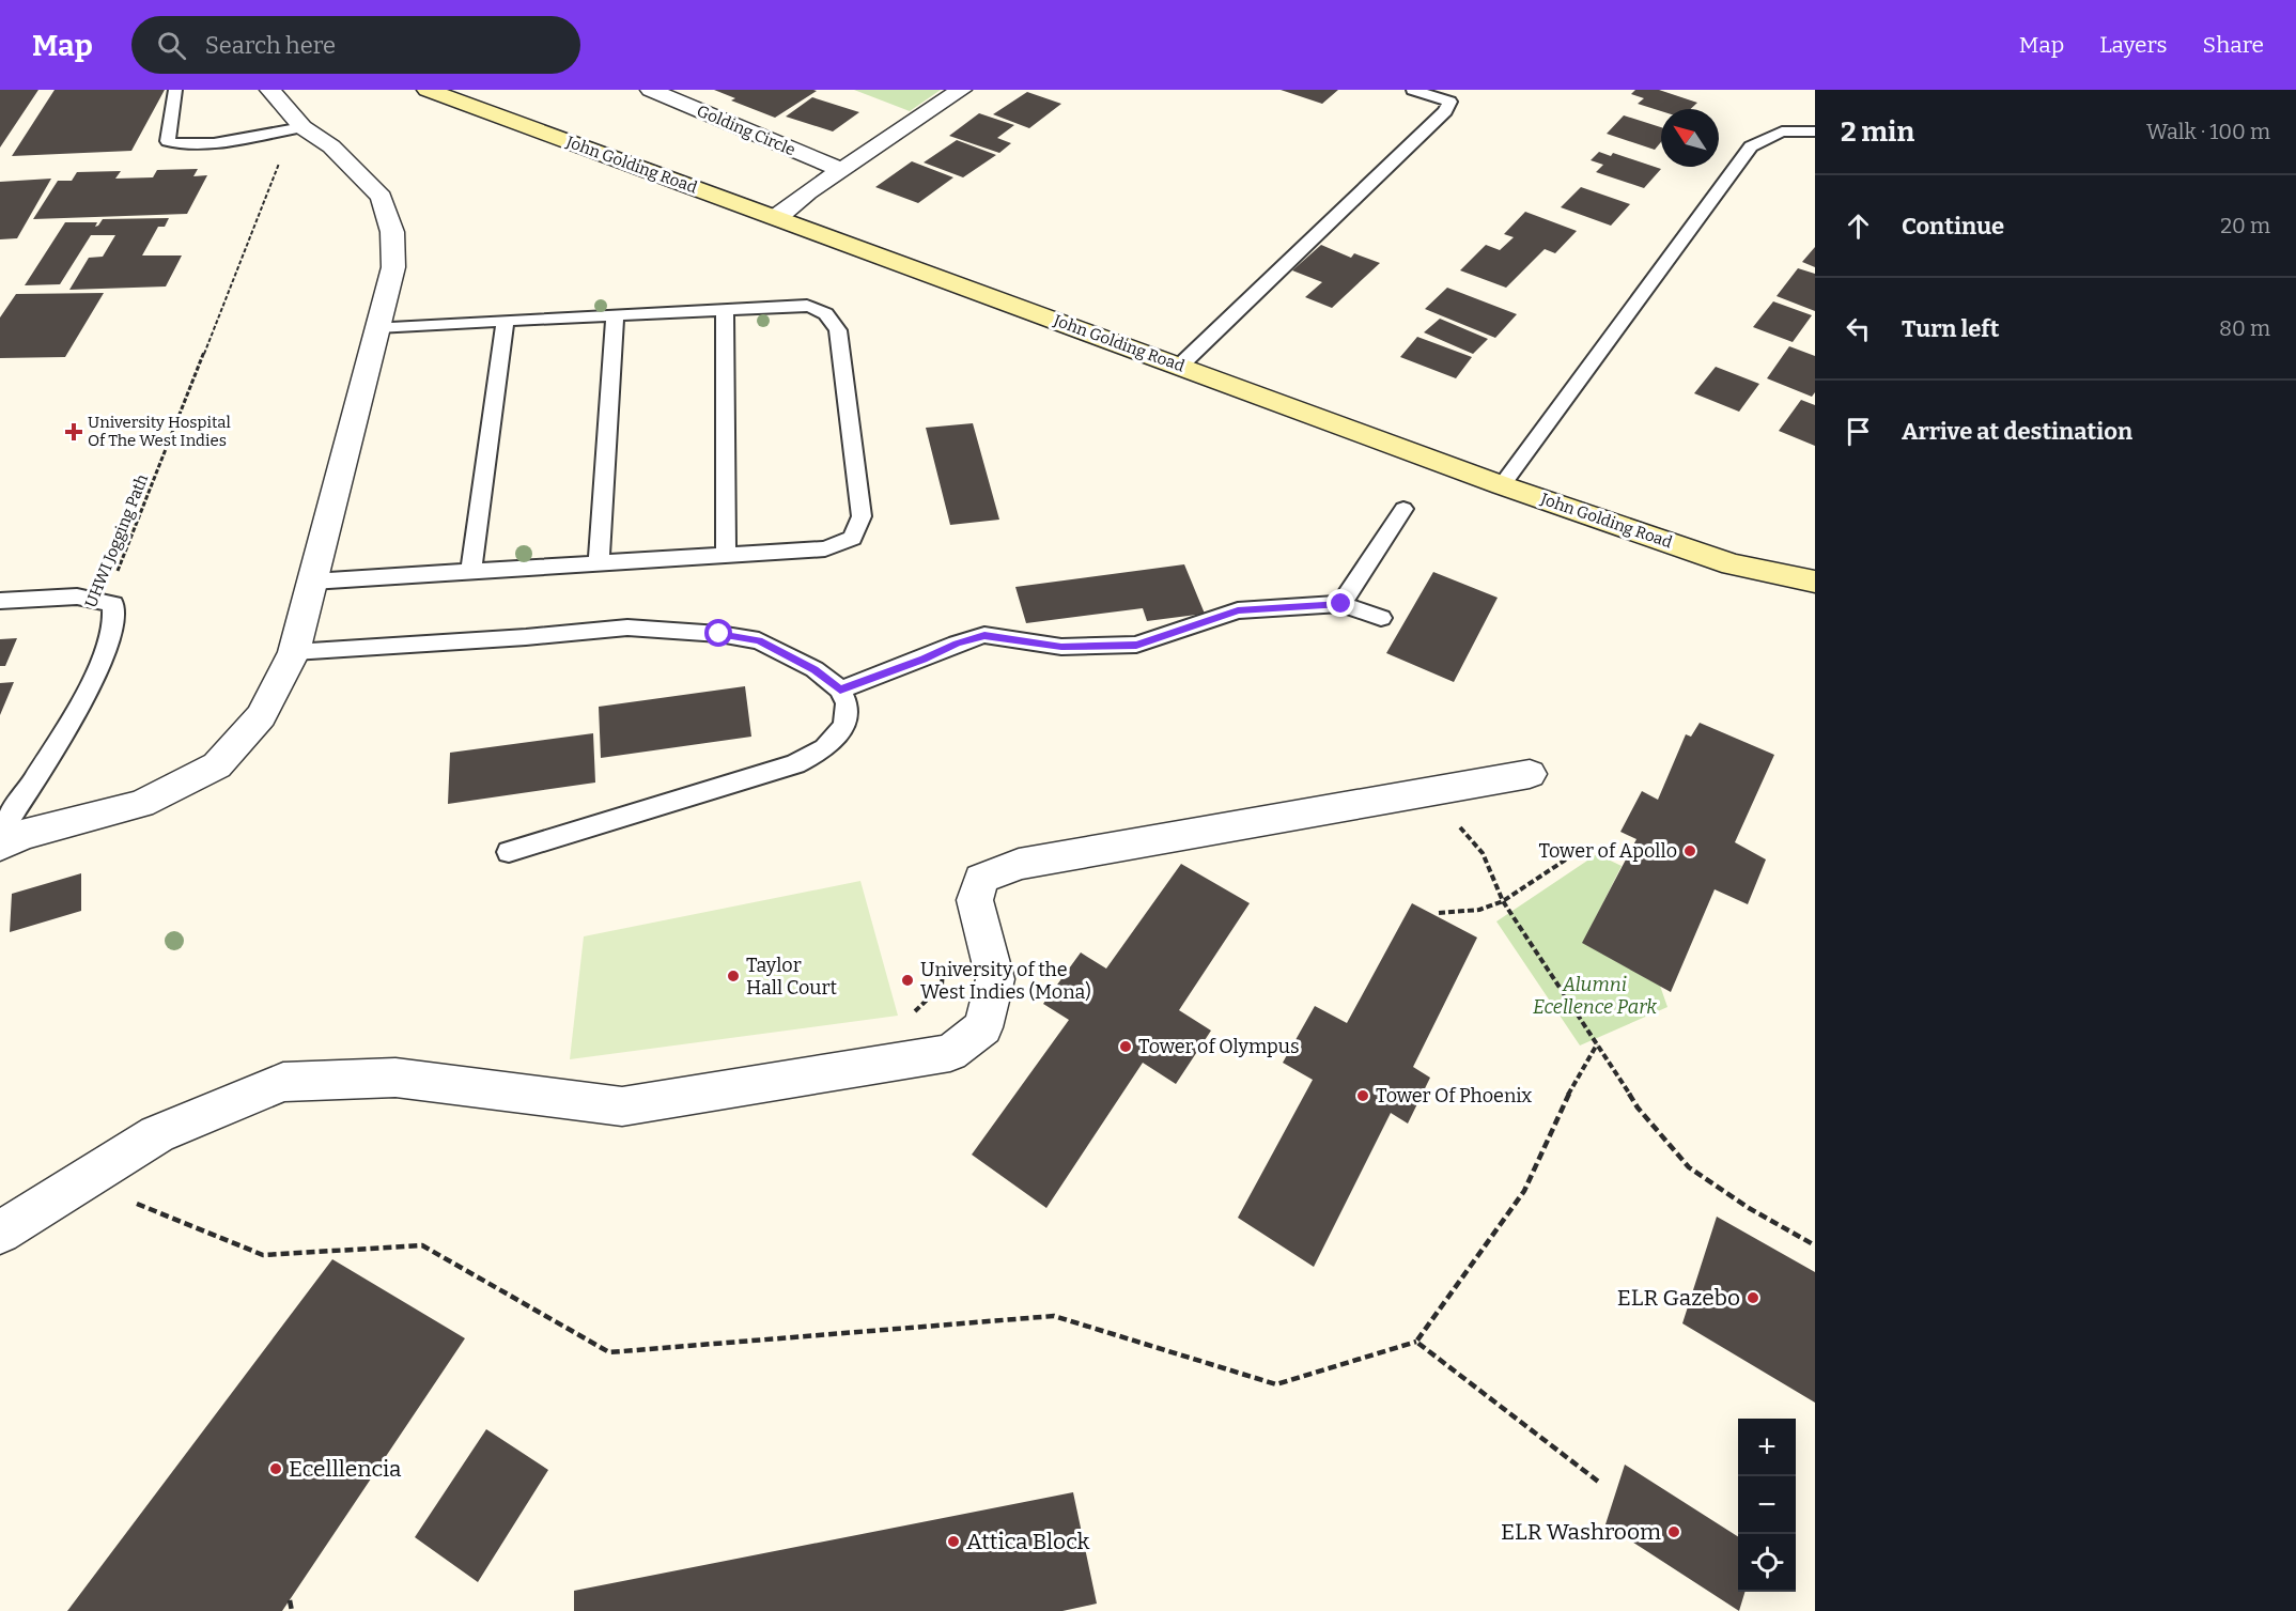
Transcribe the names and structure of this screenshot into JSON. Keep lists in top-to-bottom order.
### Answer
{
  "streets": {
    "street": ["Golding Circle", "John Golding Road"],
    "path": ["UHWI Jogging Path"]
  },
  "parks": ["Alumni Ecellence Park"],
  "places": {
    "health": ["University Hospital Of The West Indies"],
    "other": [
      "Tower of Apollo",
      "Taylor Hall Court",
      "University of the West Indies (Mona)",
      "Tower of Olympus",
      "Tower Of Phoenix",
      "ELR Gazebo",
      "Ecelllencia",
      "ELR Washroom",
      "Attica Block"
    ]
  },
  "north": "top left",
  "page": {
    "header": "Map",
    "search": "Search here",
    "nav": ["Map", "Layers", "Share"],
    "heading": ["2 min", "Walk · 100 m"],
    "list": [
      ["Continue", "20 m"],
      ["Turn left", "80 m"],
      "Arrive at destination"
    ],
    "map_buttons": ["+", "−"]
  }
}
